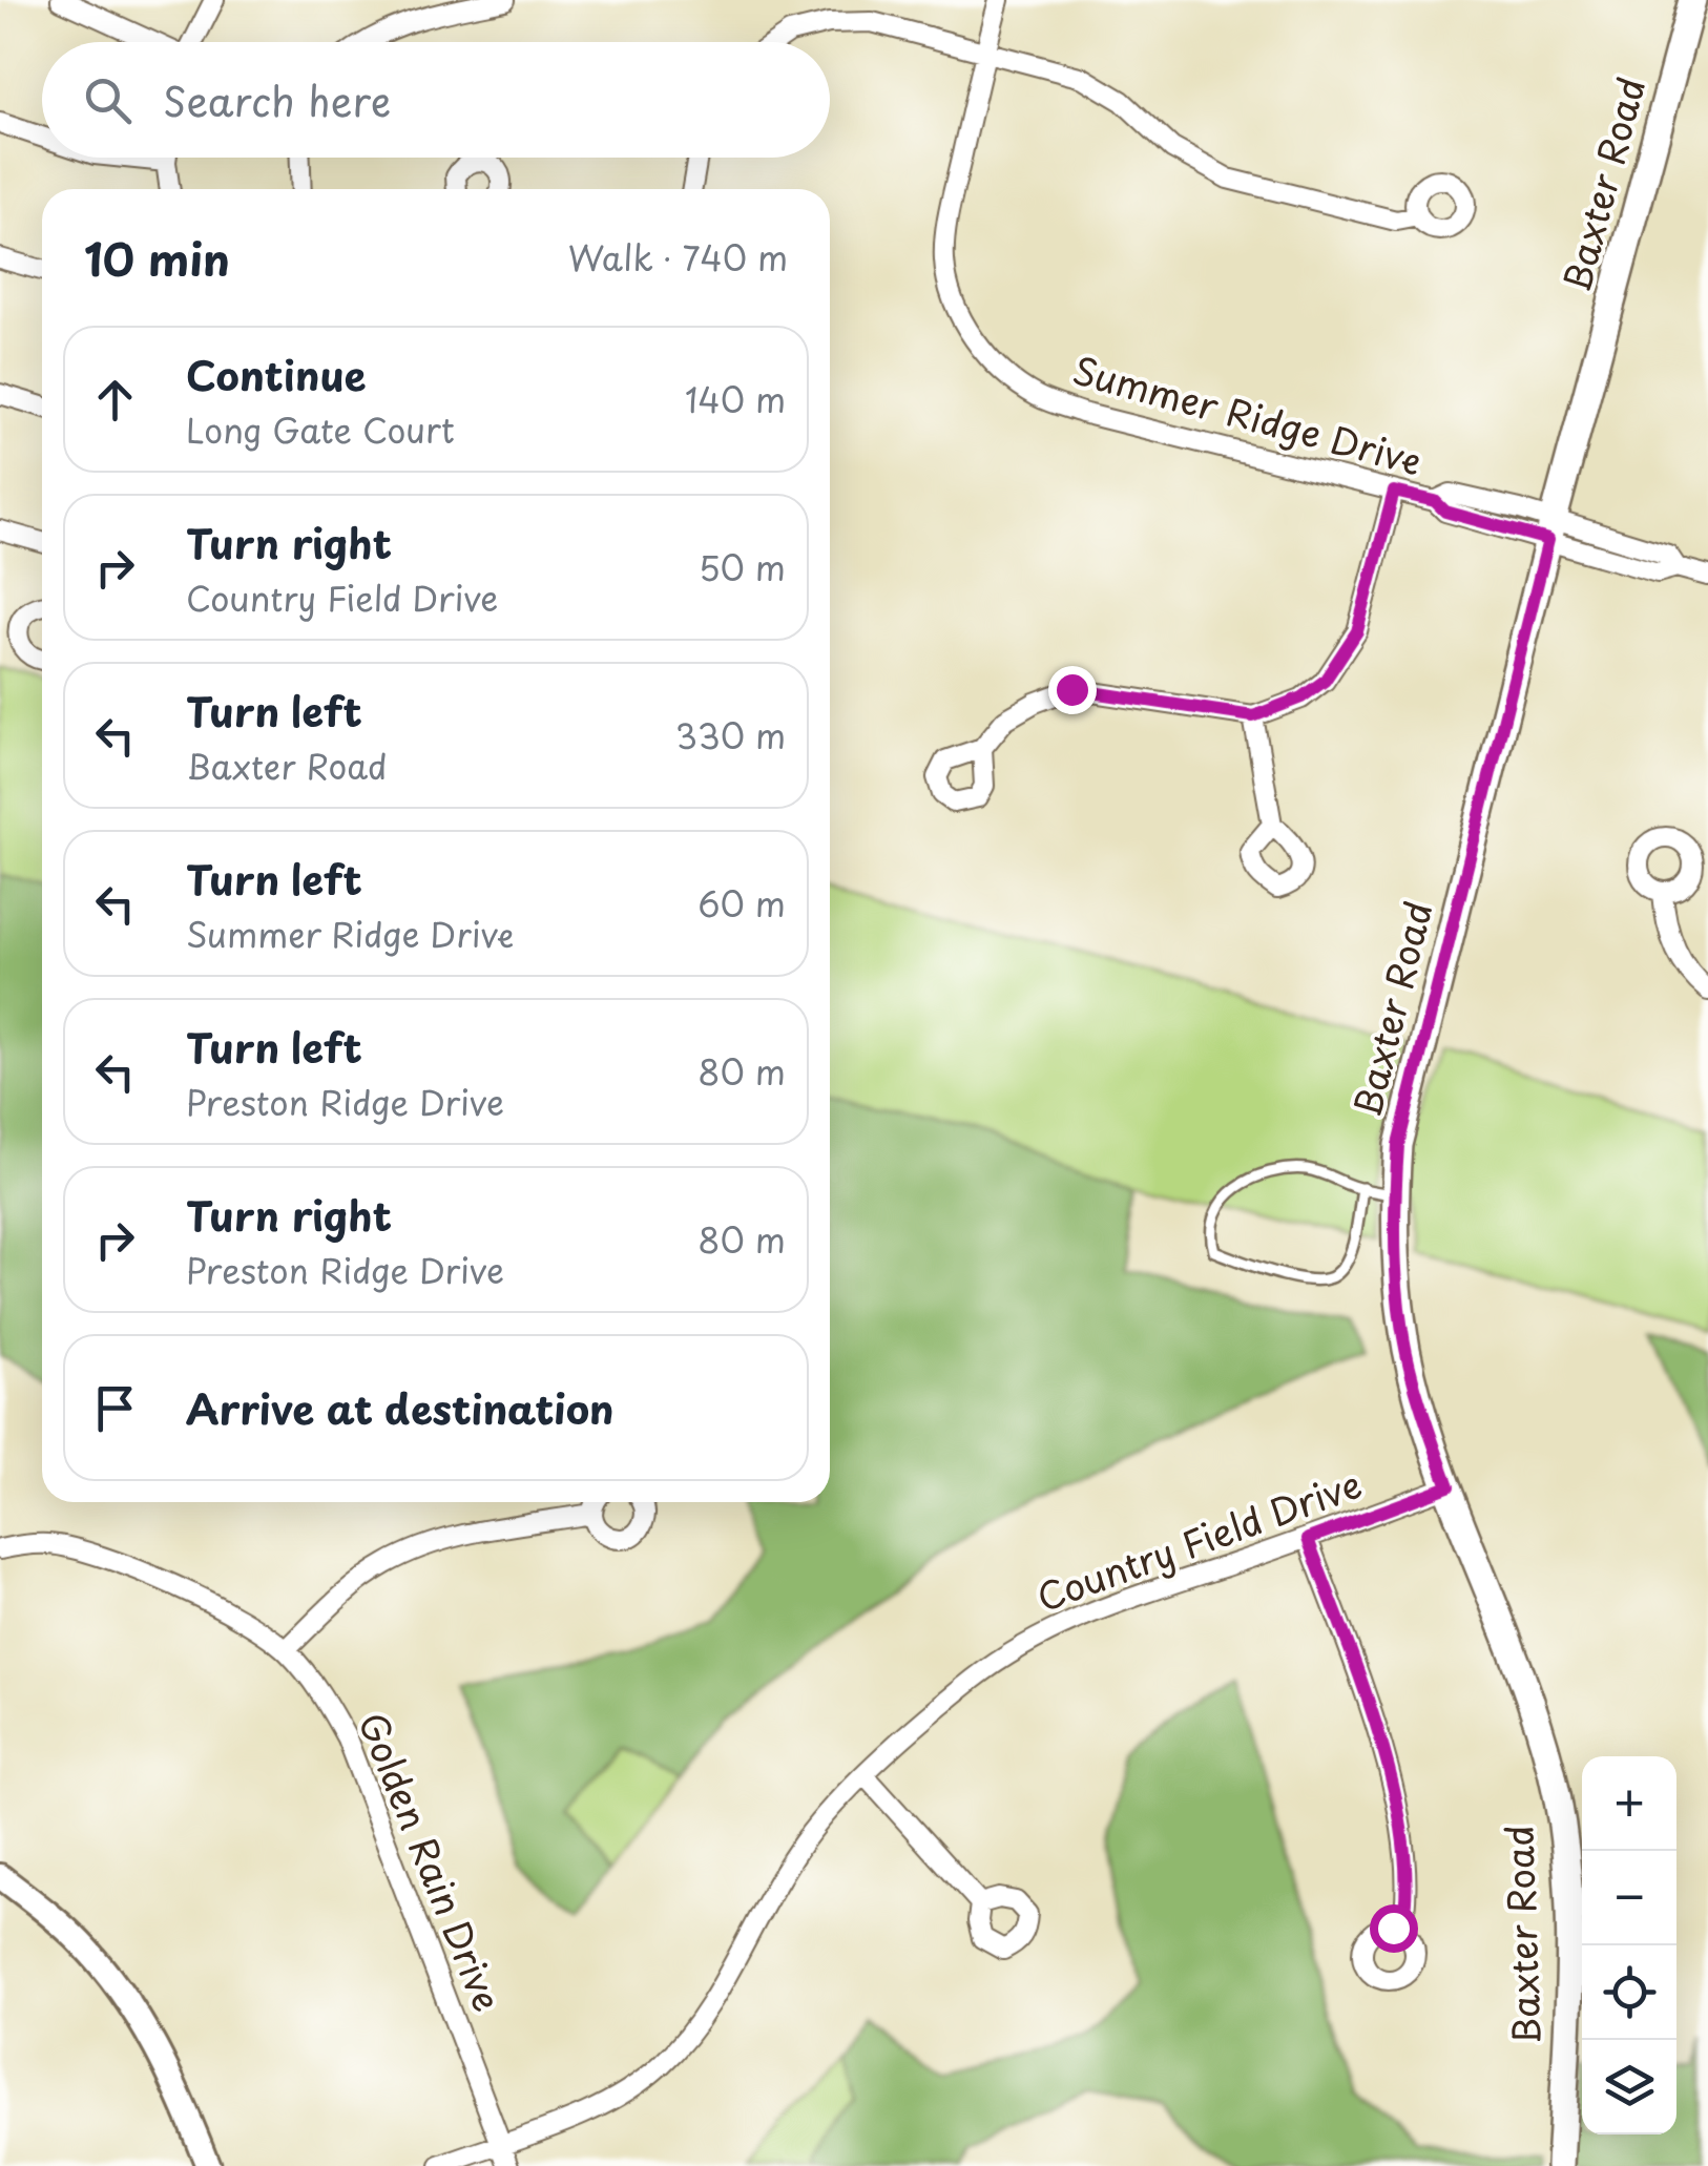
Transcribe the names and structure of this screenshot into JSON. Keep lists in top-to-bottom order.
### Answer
{
  "streets": {
    "main road": ["Baxter Road"],
    "street": ["Summer Ridge Drive", "Country Field Drive", "Golden Rain Drive"]
  },
  "crossings": [
    ["Baxter Road", "Summer Ridge Drive"],
    ["Baxter Road", "Country Field Drive"],
    ["Country Field Drive", "Golden Rain Drive"]
  ],
  "page": {
    "search": "Search here",
    "heading": ["10 min", "Walk · 740 m"],
    "list": [
      ["Continue", "Long Gate Court", "140 m"],
      ["Turn right", "Country Field Drive", "50 m"],
      ["Turn left", "Baxter Road", "330 m"],
      ["Turn left", "Summer Ridge Drive", "60 m"],
      ["Turn left", "Preston Ridge Drive", "80 m"],
      ["Turn right", "Preston Ridge Drive", "80 m"],
      "Arrive at destination"
    ],
    "map_buttons": ["+", "−"]
  }
}
